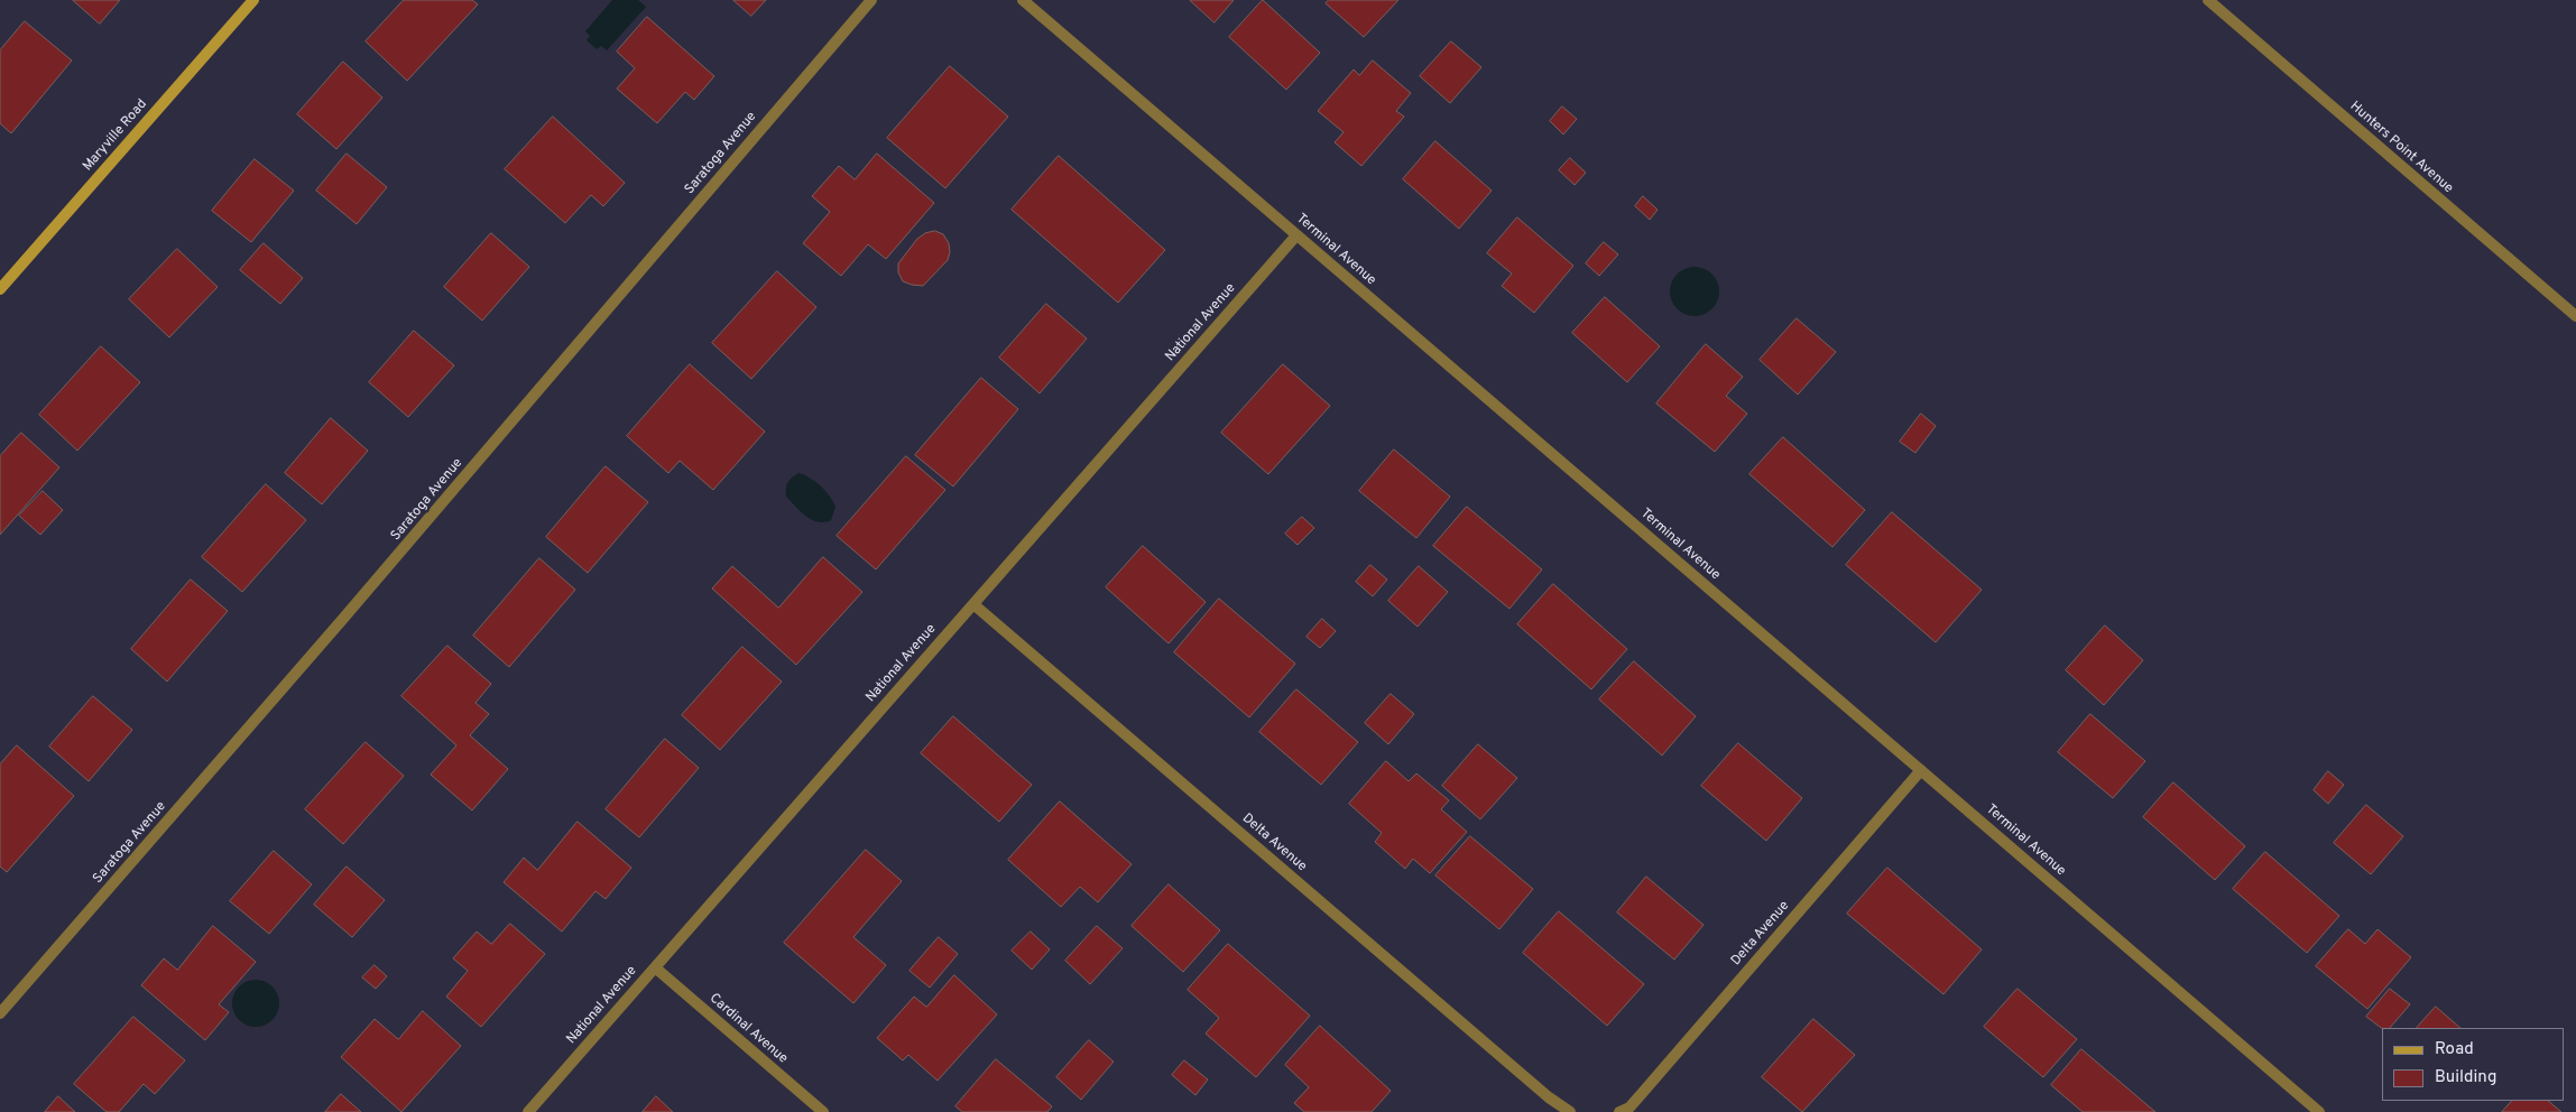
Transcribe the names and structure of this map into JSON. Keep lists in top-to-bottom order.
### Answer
{
  "streets": {
    "main road": ["Maryville Road"],
    "street": [
      "Hunters Point Avenue",
      "Saratoga Avenue",
      "Terminal Avenue",
      "National Avenue",
      "Delta Avenue",
      "Cardinal Avenue"
    ]
  },
  "crossings": [
    ["Terminal Avenue", "National Avenue"],
    ["Terminal Avenue", "Delta Avenue"],
    ["National Avenue", "Delta Avenue"],
    ["National Avenue", "Cardinal Avenue"]
  ],
  "legend": ["Road", "Building"]
}
